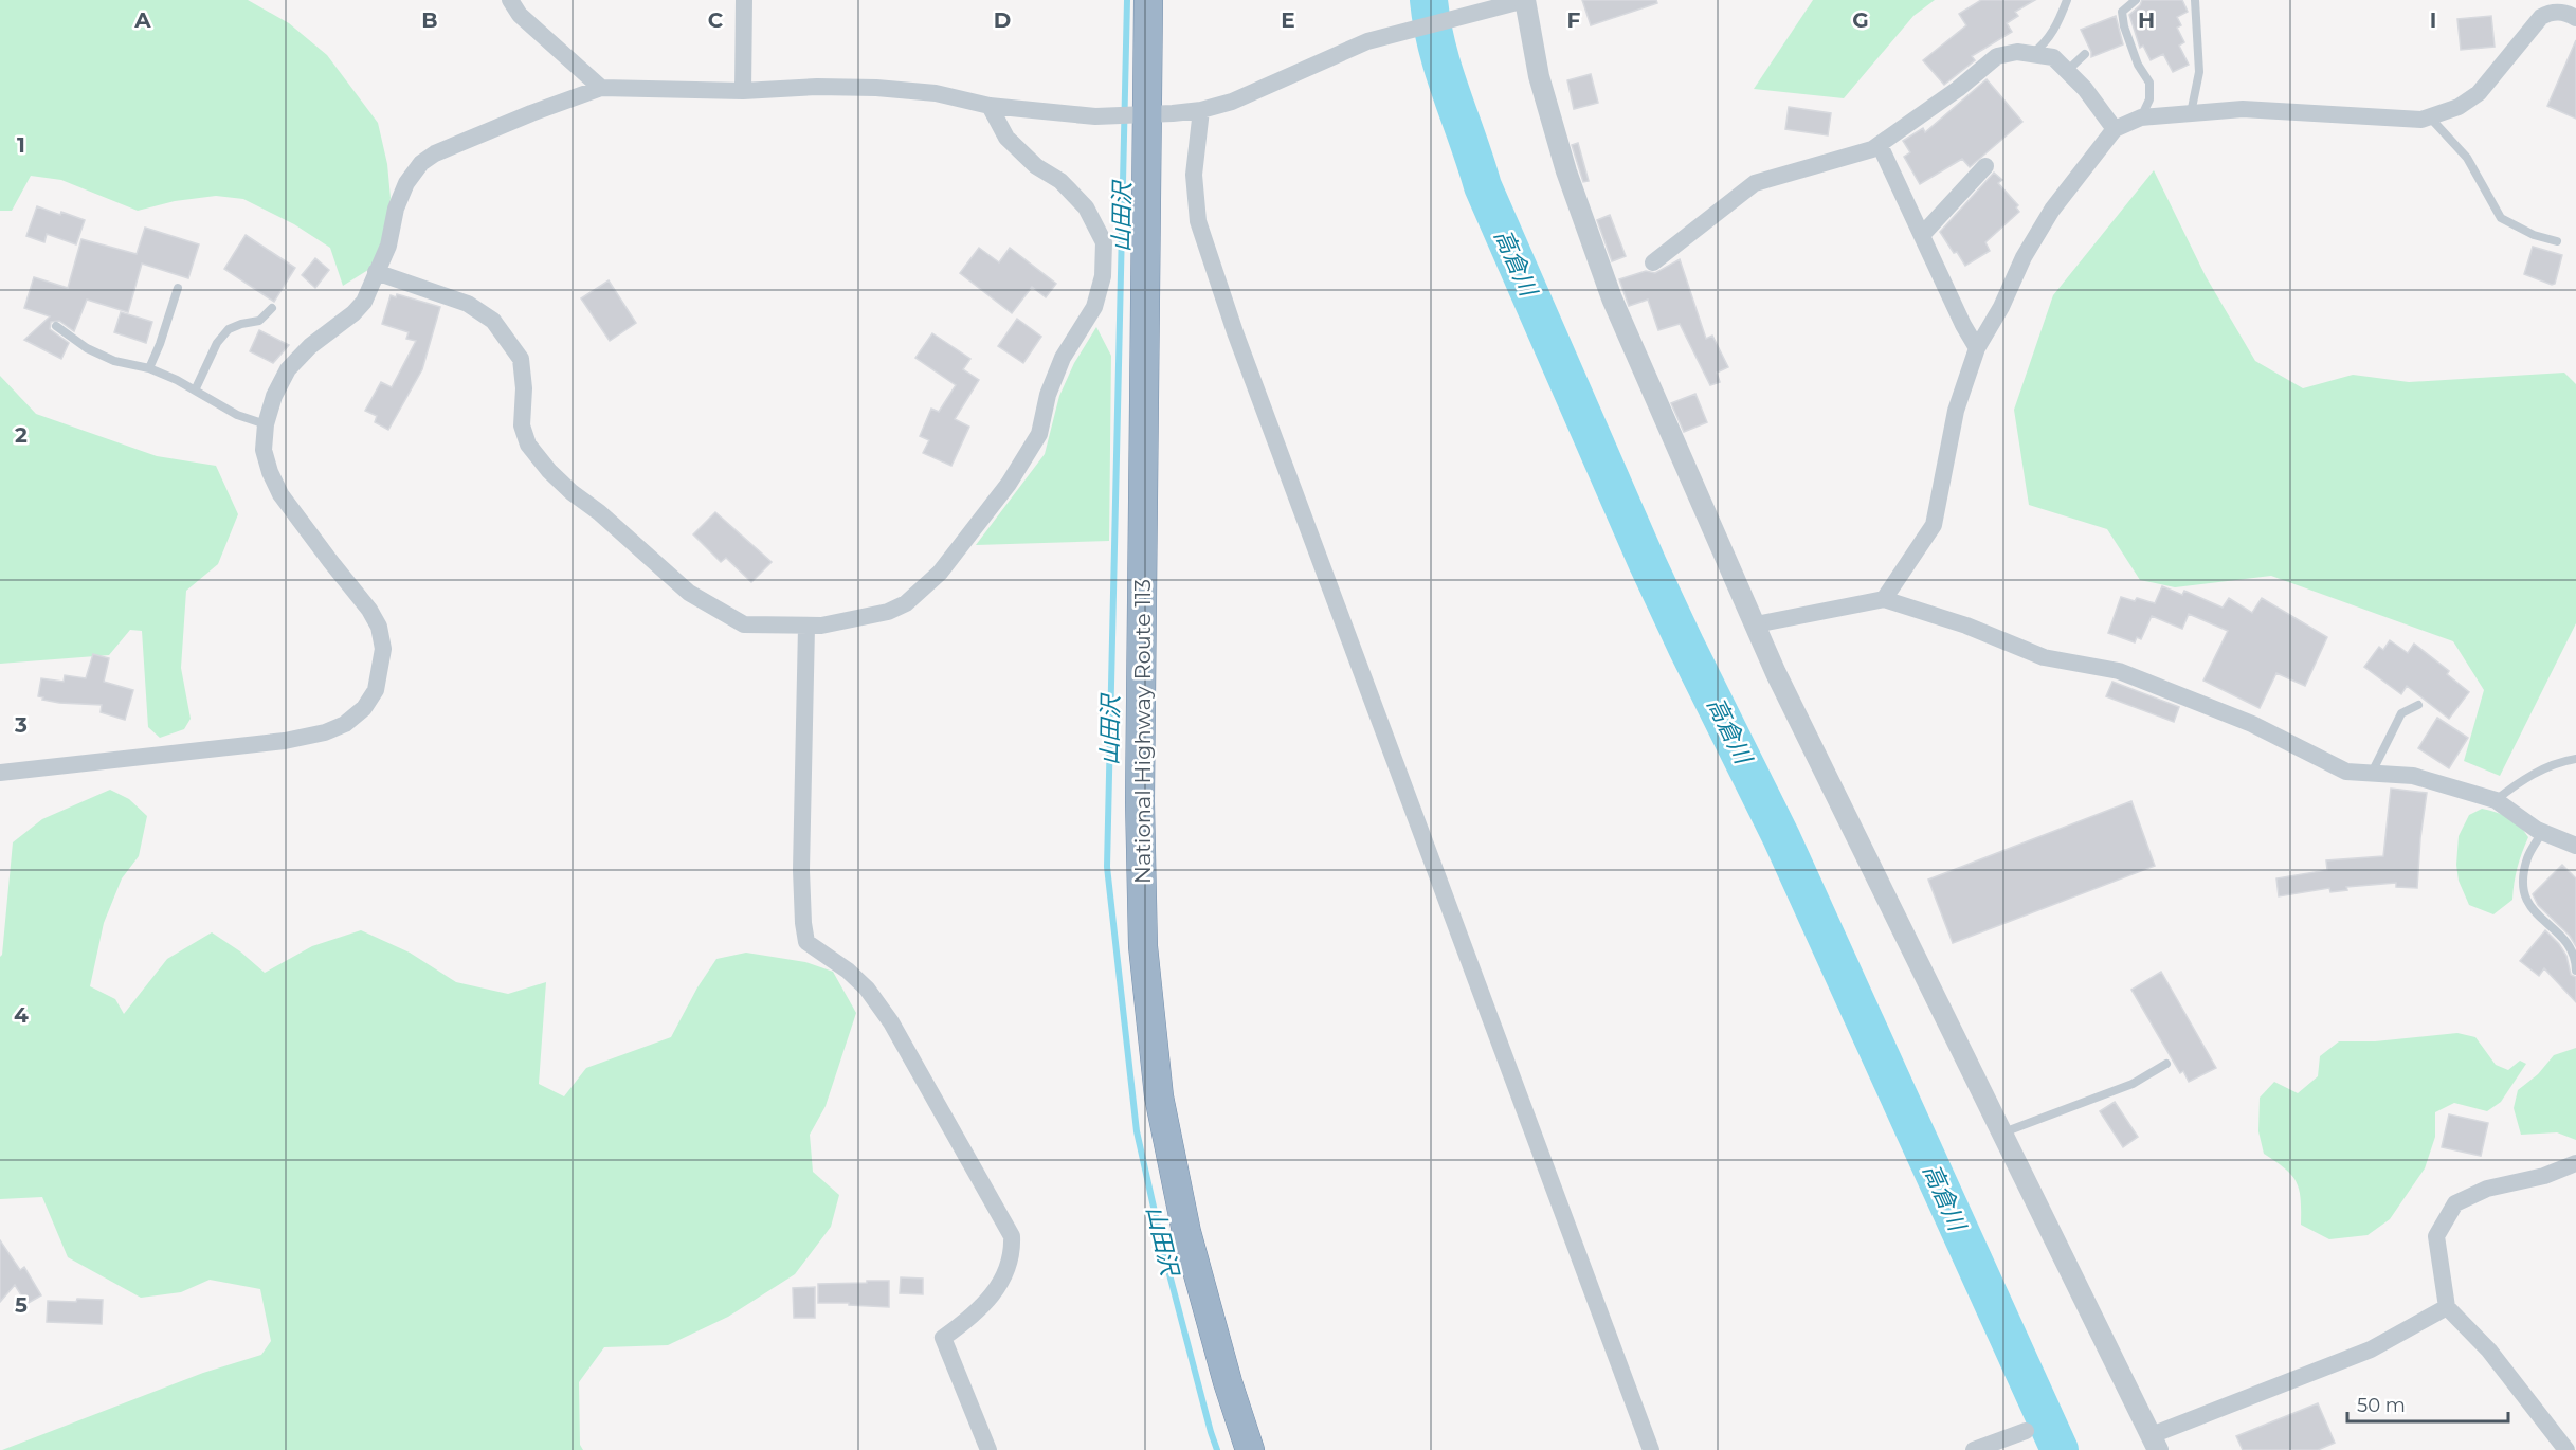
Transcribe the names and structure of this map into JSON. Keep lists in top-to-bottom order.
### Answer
{
  "streets": {
    "highway": ["National Highway Route 113"]
  },
  "water": ["山田沢", "高倉川"],
  "scale_bar": "50 m",
  "grid": {
    "columns": [
      "A",
      "B",
      "C",
      "D",
      "E",
      "F",
      "G",
      "H",
      "I"
    ],
    "rows": [
      "1",
      "2",
      "3",
      "4",
      "5"
    ]
  }
}
